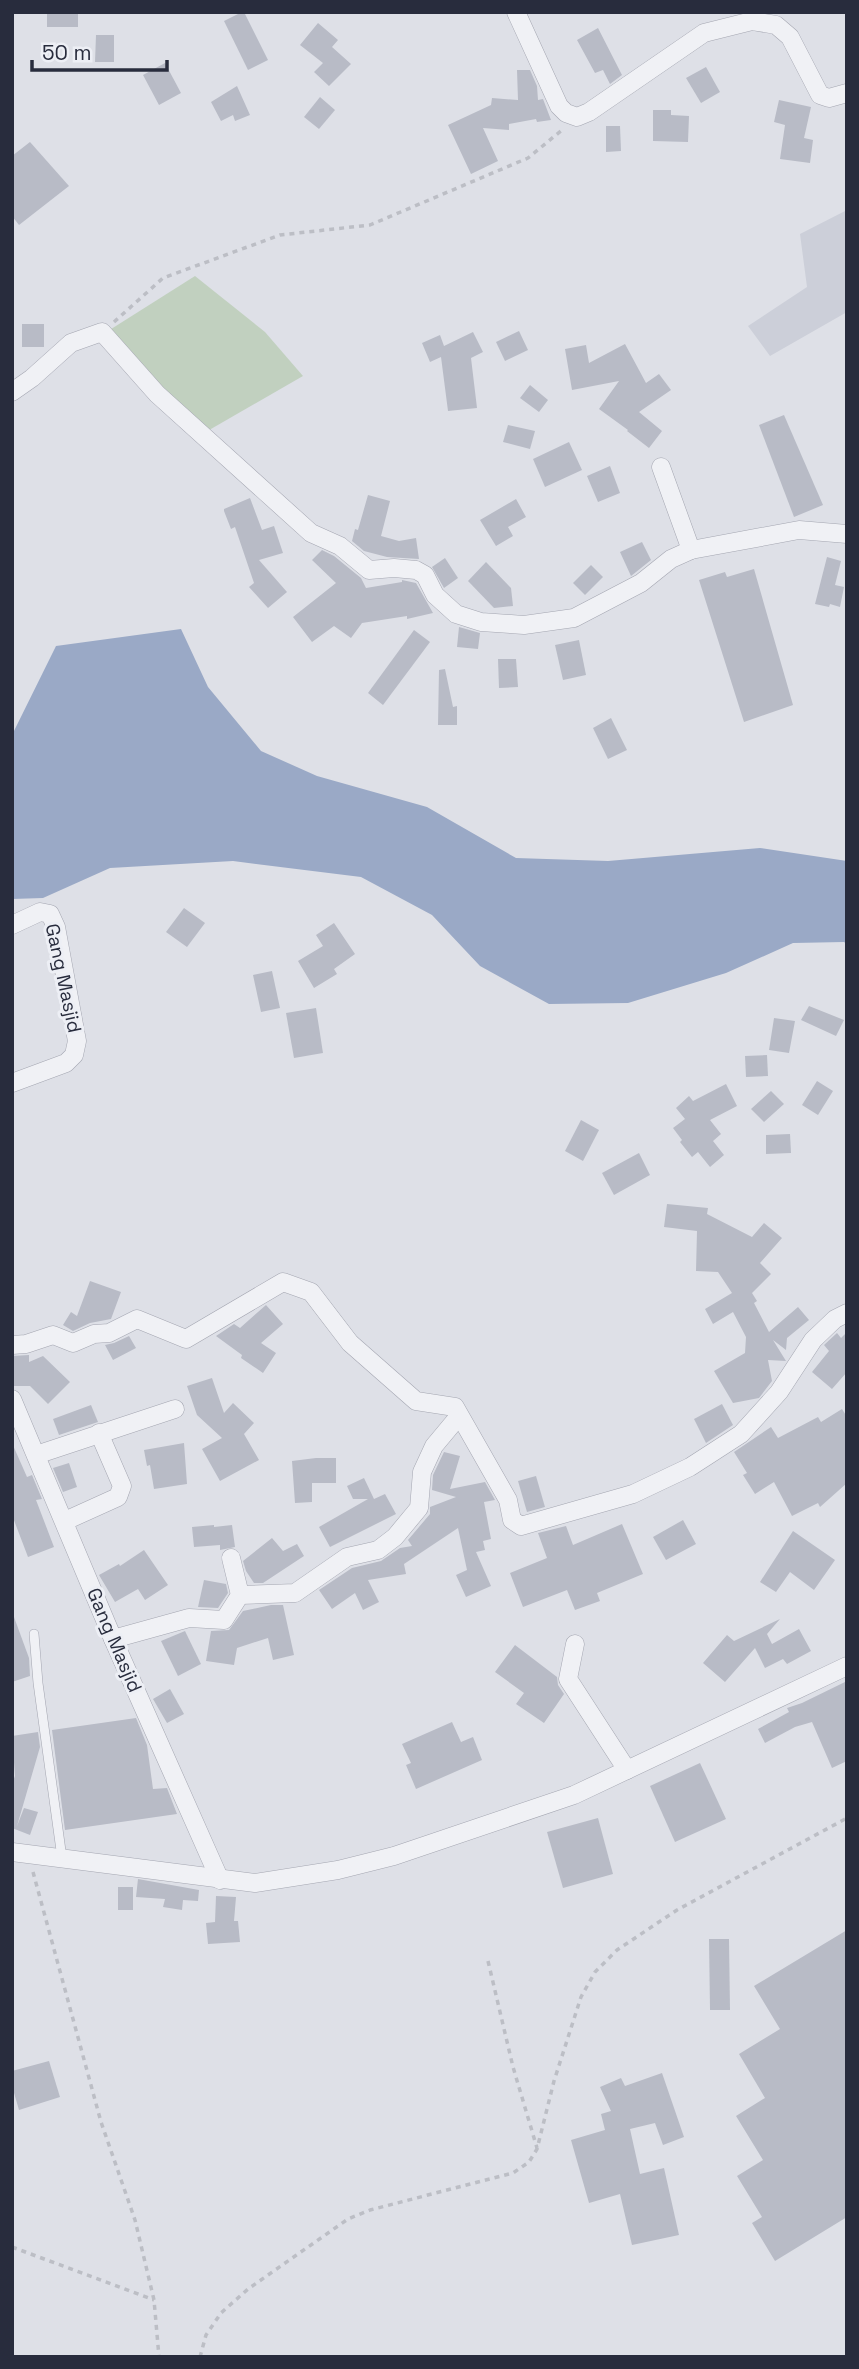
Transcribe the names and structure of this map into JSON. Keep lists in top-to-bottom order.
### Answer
{
  "streets": {
    "street": ["Gang Masjid"]
  },
  "scale_bar": "50 m"
}
